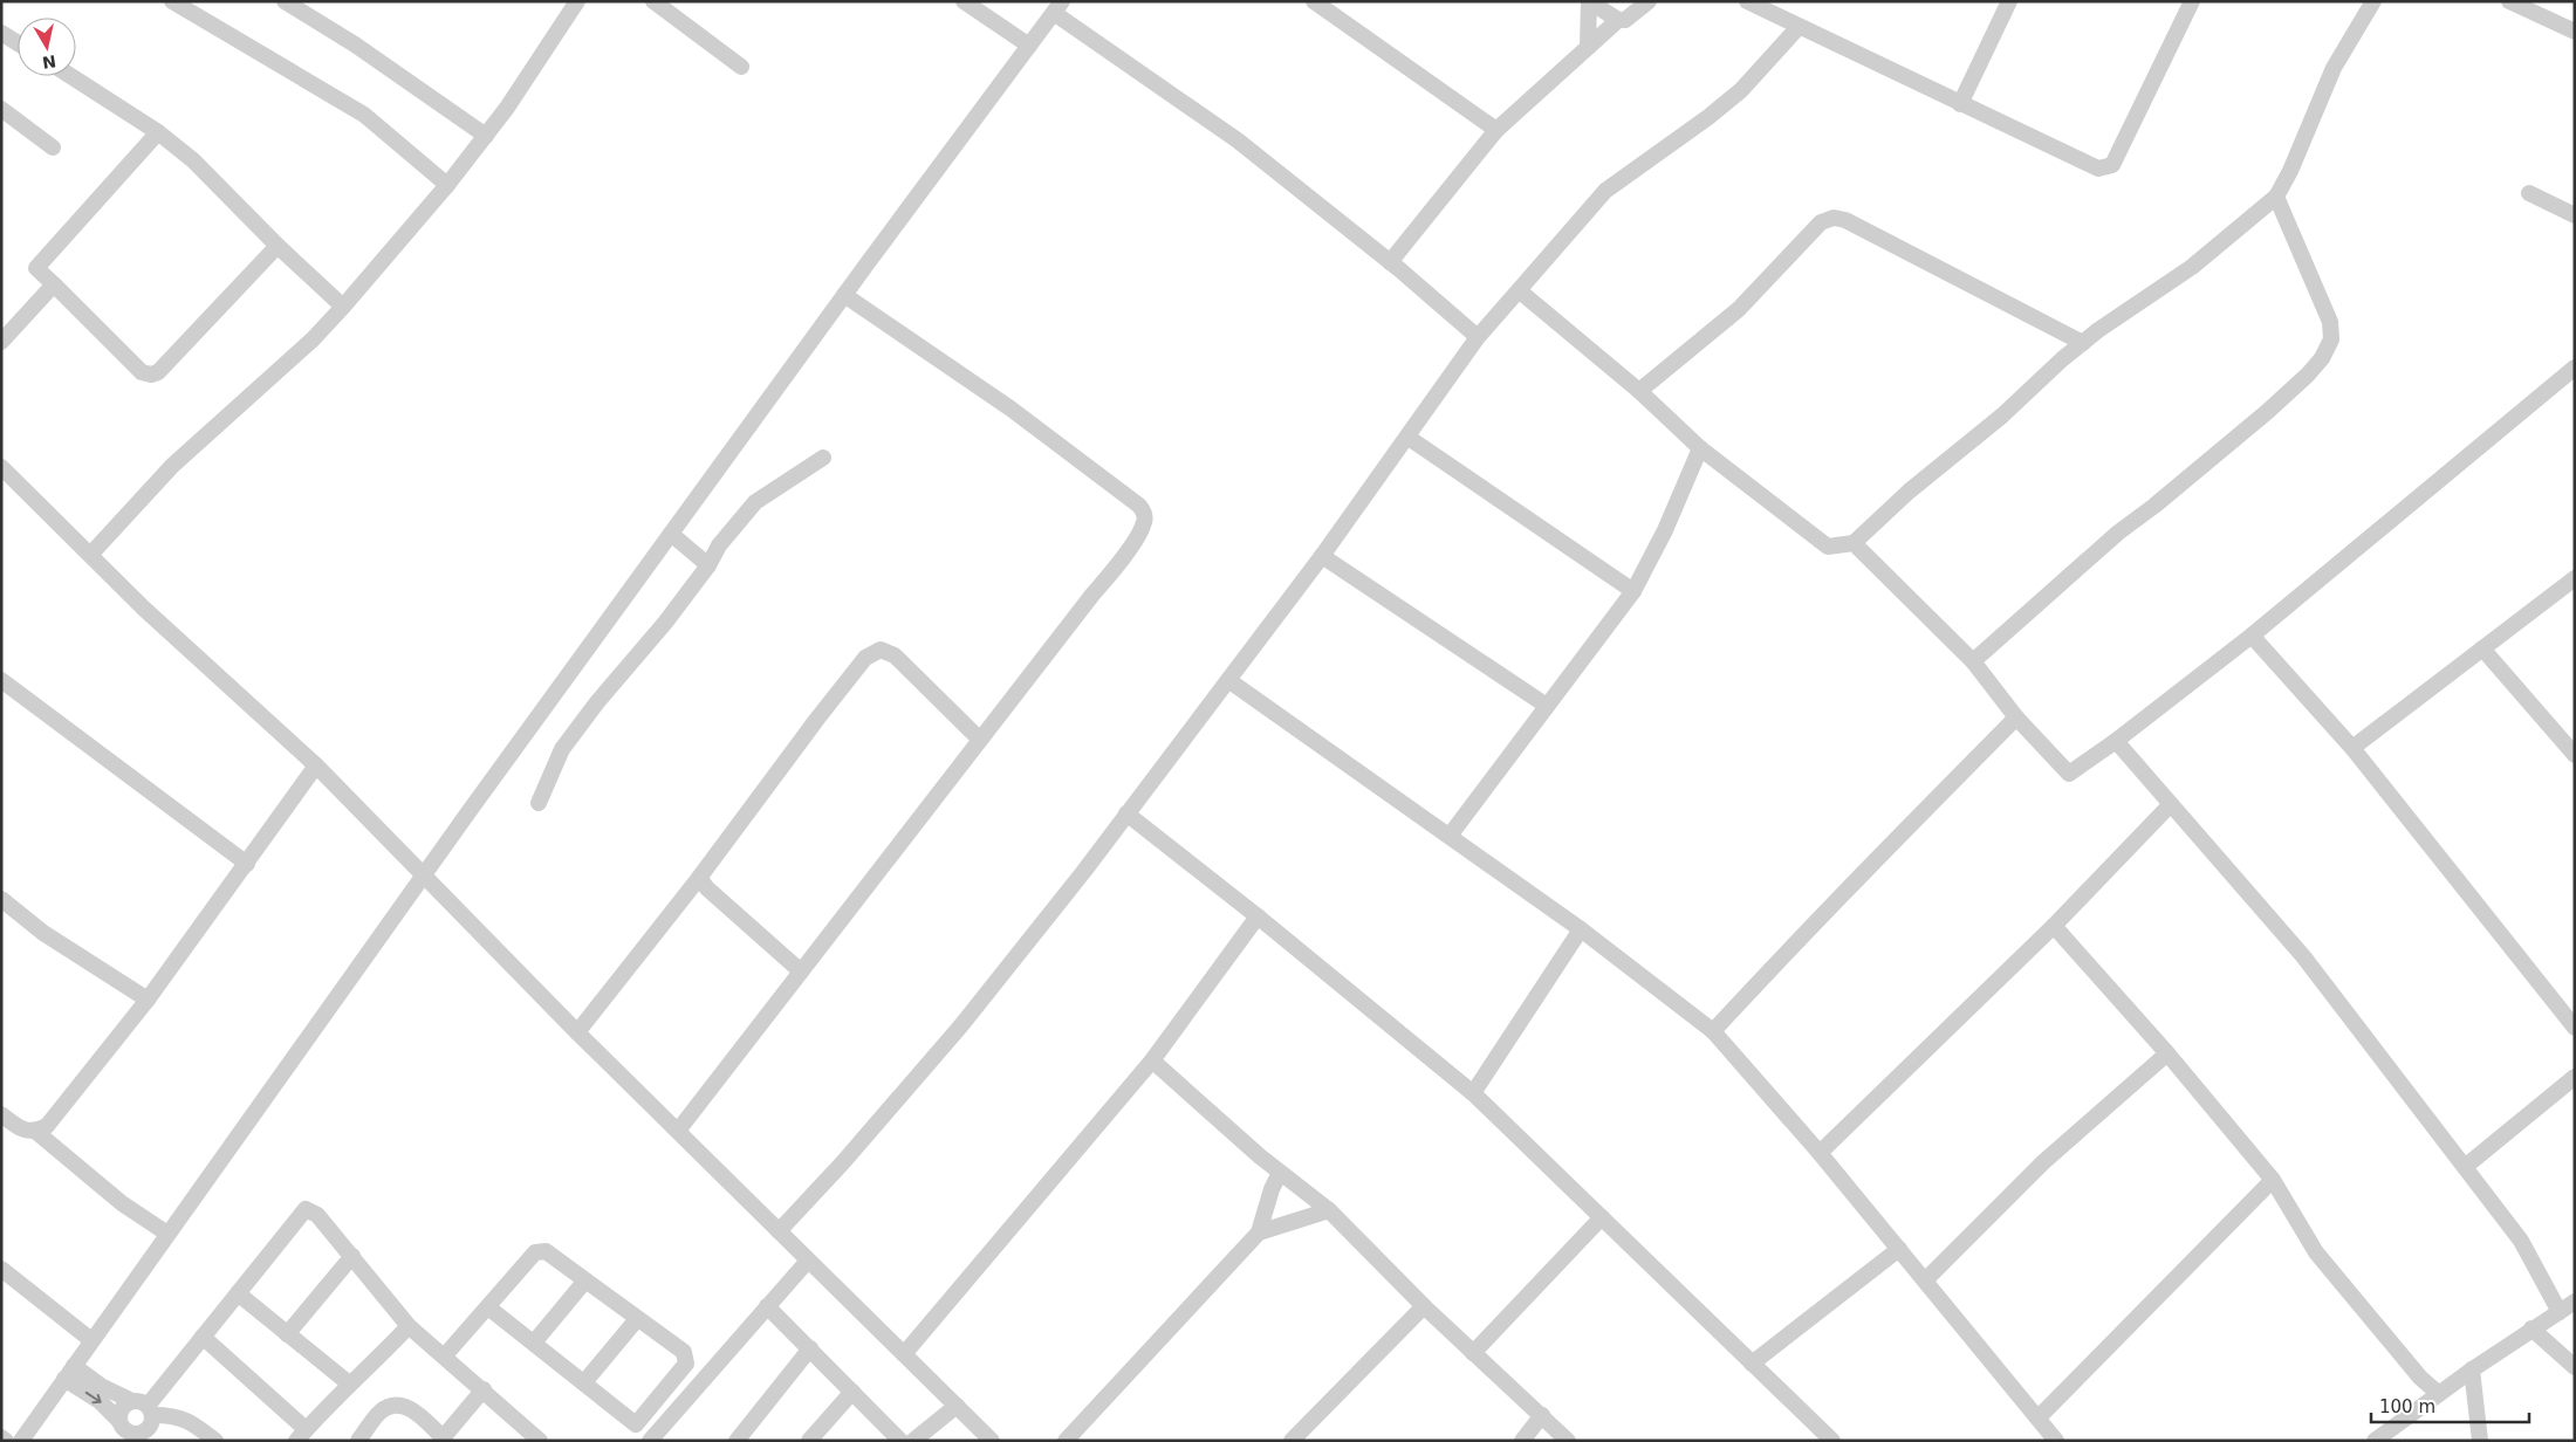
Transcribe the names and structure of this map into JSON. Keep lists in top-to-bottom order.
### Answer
{
  "scale_bar": "100 m",
  "north": "bottom"
}
